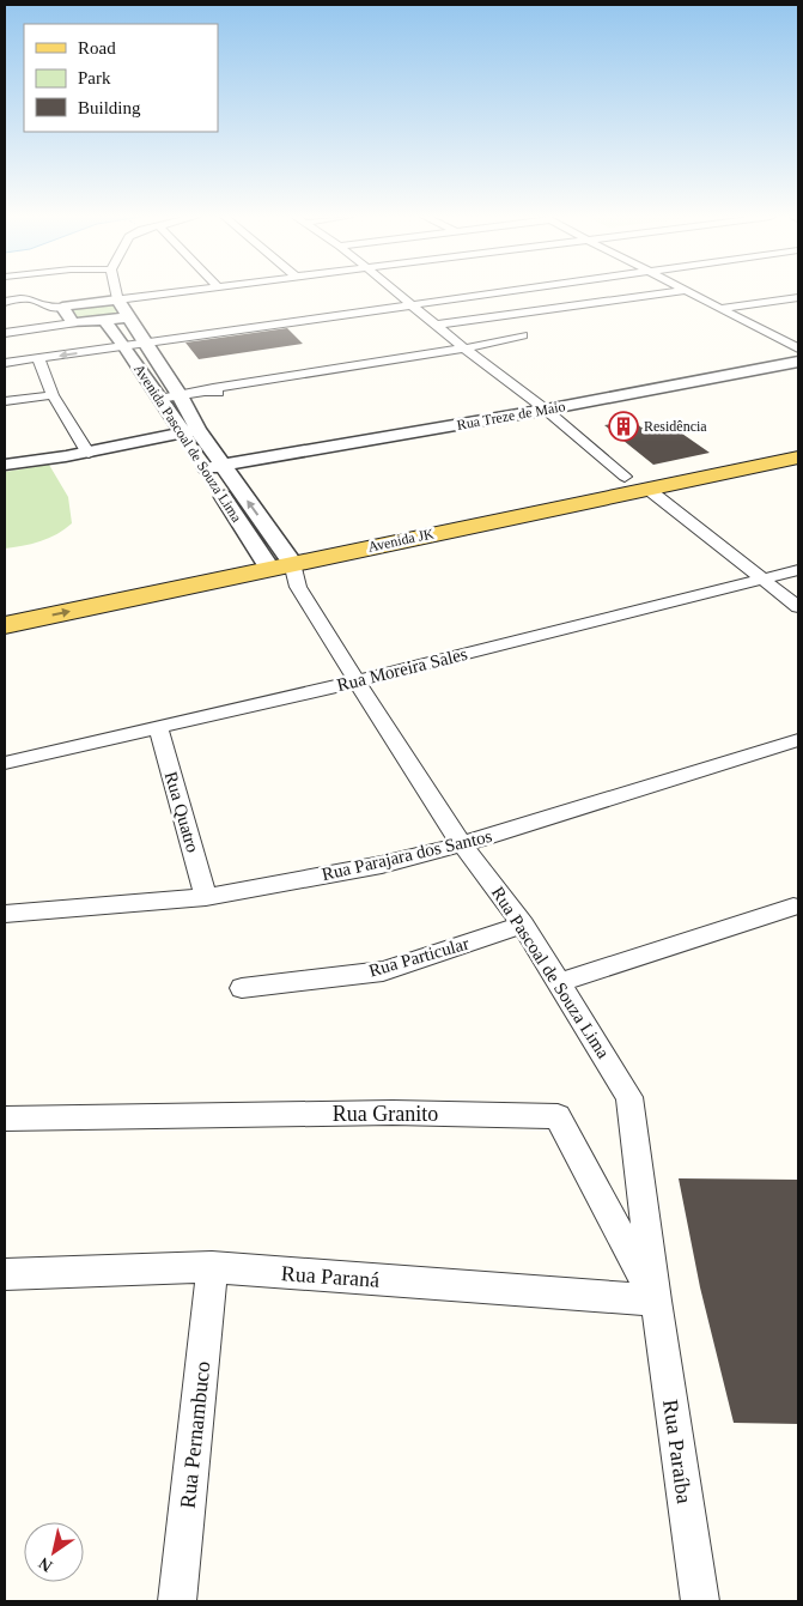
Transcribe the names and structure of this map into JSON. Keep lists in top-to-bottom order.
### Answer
{
  "streets": {
    "main road": ["Avenida JK"],
    "street": [
      "Rua Treze de Maio",
      "Avenida Pascoal de Souza Lima",
      "Rua Moreira Sales",
      "Rua Quatro",
      "Rua Parajara dos Santos",
      "Rua Particular",
      "Rua Pascoal de Souza Lima",
      "Rua Granito",
      "Rua Paraná",
      "Rua Pernambuco",
      "Rua Paraíba"
    ]
  },
  "crossings": [
    ["Rua Treze de Maio", "Avenida Pascoal de Souza Lima"],
    ["Avenida Pascoal de Souza Lima", "Avenida JK"],
    ["Avenida Pascoal de Souza Lima", "Rua Pascoal de Souza Lima"],
    ["Avenida JK", "Rua Pascoal de Souza Lima"],
    ["Rua Moreira Sales", "Rua Quatro"],
    ["Rua Moreira Sales", "Rua Pascoal de Souza Lima"],
    ["Rua Quatro", "Rua Parajara dos Santos"],
    ["Rua Parajara dos Santos", "Rua Pascoal de Souza Lima"],
    ["Rua Particular", "Rua Pascoal de Souza Lima"],
    ["Rua Pascoal de Souza Lima", "Rua Granito"],
    ["Rua Pascoal de Souza Lima", "Rua Paraná"],
    ["Rua Pascoal de Souza Lima", "Rua Paraíba"],
    ["Rua Granito", "Rua Paraná"],
    ["Rua Granito", "Rua Paraíba"],
    ["Rua Paraná", "Rua Pernambuco"],
    ["Rua Paraná", "Rua Paraíba"]
  ],
  "places": {
    "building": ["Residência"]
  },
  "legend": ["Road", "Park", "Building"],
  "north": "bottom left"
}
